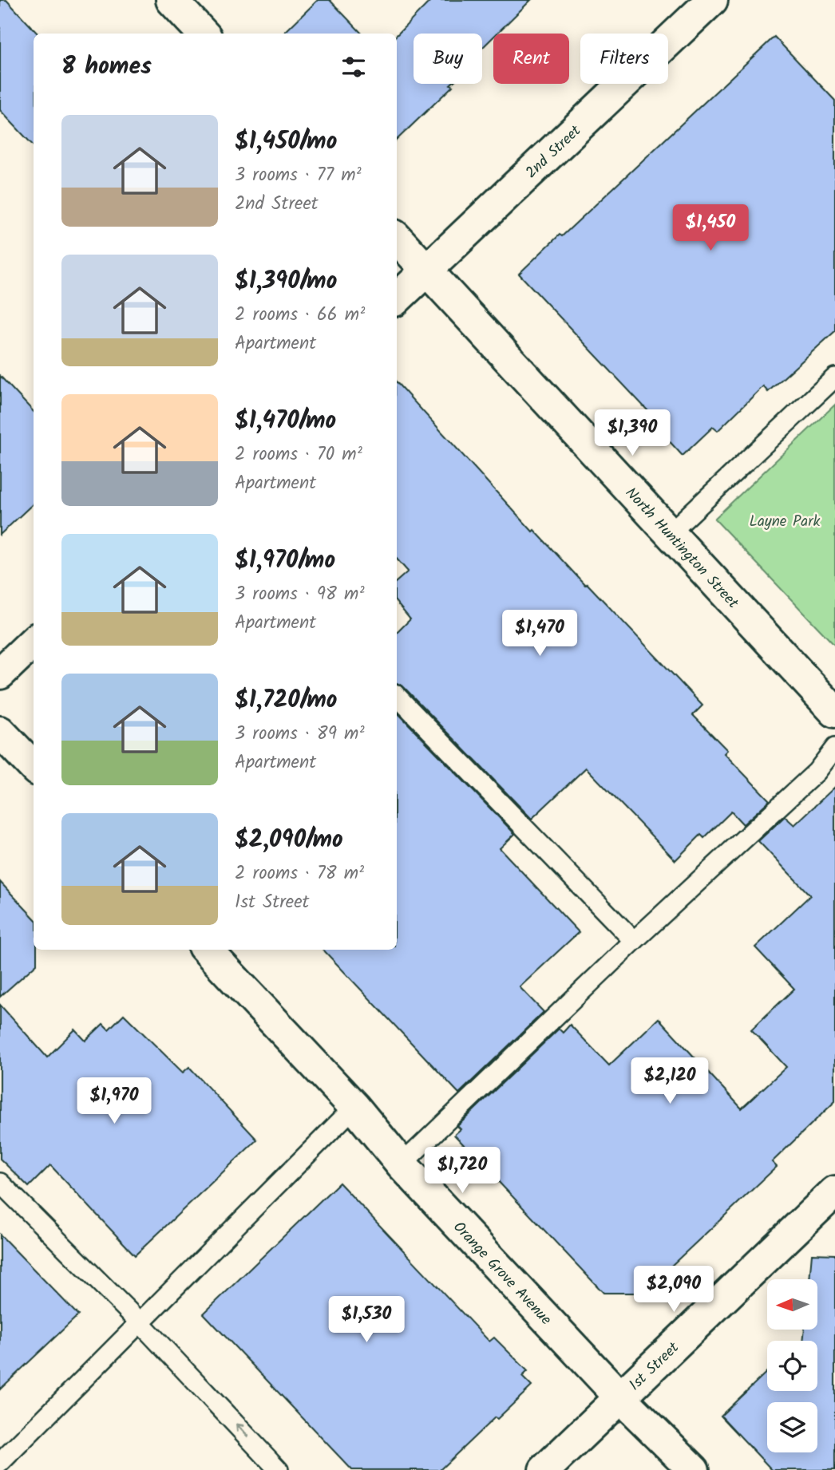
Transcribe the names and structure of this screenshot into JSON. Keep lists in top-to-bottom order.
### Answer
{
  "streets": {
    "street": [
      "2nd Street",
      "North Huntington Street",
      "Orange Grove Avenue",
      "1st Street"
    ]
  },
  "crossings": [
    ["2nd Street", "North Huntington Street"],
    ["Orange Grove Avenue", "1st Street"]
  ],
  "parks": ["Layne Park"],
  "north": "left",
  "page": {
    "chip": ["Buy", "Rent", "Filters"],
    "heading": "8 homes",
    "list": [
      {
        "name": "$1,450/mo",
        "note": "3 rooms · 77 m² · 2nd Street"
      },
      {
        "name": "$1,390/mo",
        "note": "2 rooms · 66 m² · Apartment"
      },
      {
        "name": "$1,470/mo",
        "note": "2 rooms · 70 m² · Apartment"
      },
      {
        "name": "$1,970/mo",
        "note": "3 rooms · 98 m² · Apartment"
      },
      {
        "name": "$1,720/mo",
        "note": "3 rooms · 89 m² · Apartment"
      },
      {
        "name": "$2,090/mo",
        "note": "2 rooms · 78 m² · 1st Street"
      }
    ],
    "price": [
      "$1,450",
      "$1,390",
      "$1,470",
      "$2,120",
      "$1,970",
      "$1,720",
      "$2,090",
      "$1,530"
    ]
  }
}
